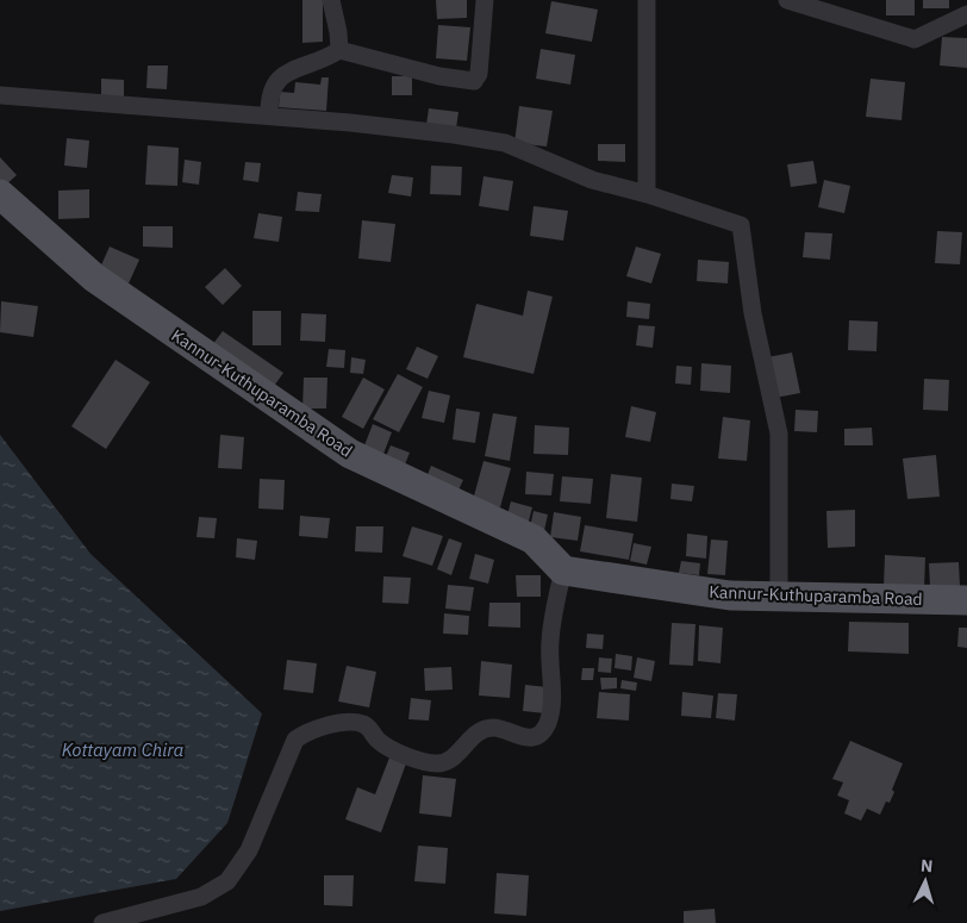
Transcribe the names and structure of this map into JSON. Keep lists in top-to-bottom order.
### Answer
{
  "streets": {
    "main road": ["Kannur-Kuthuparamba Road"]
  },
  "water": ["Kottayam Chira"],
  "north": "top"
}
